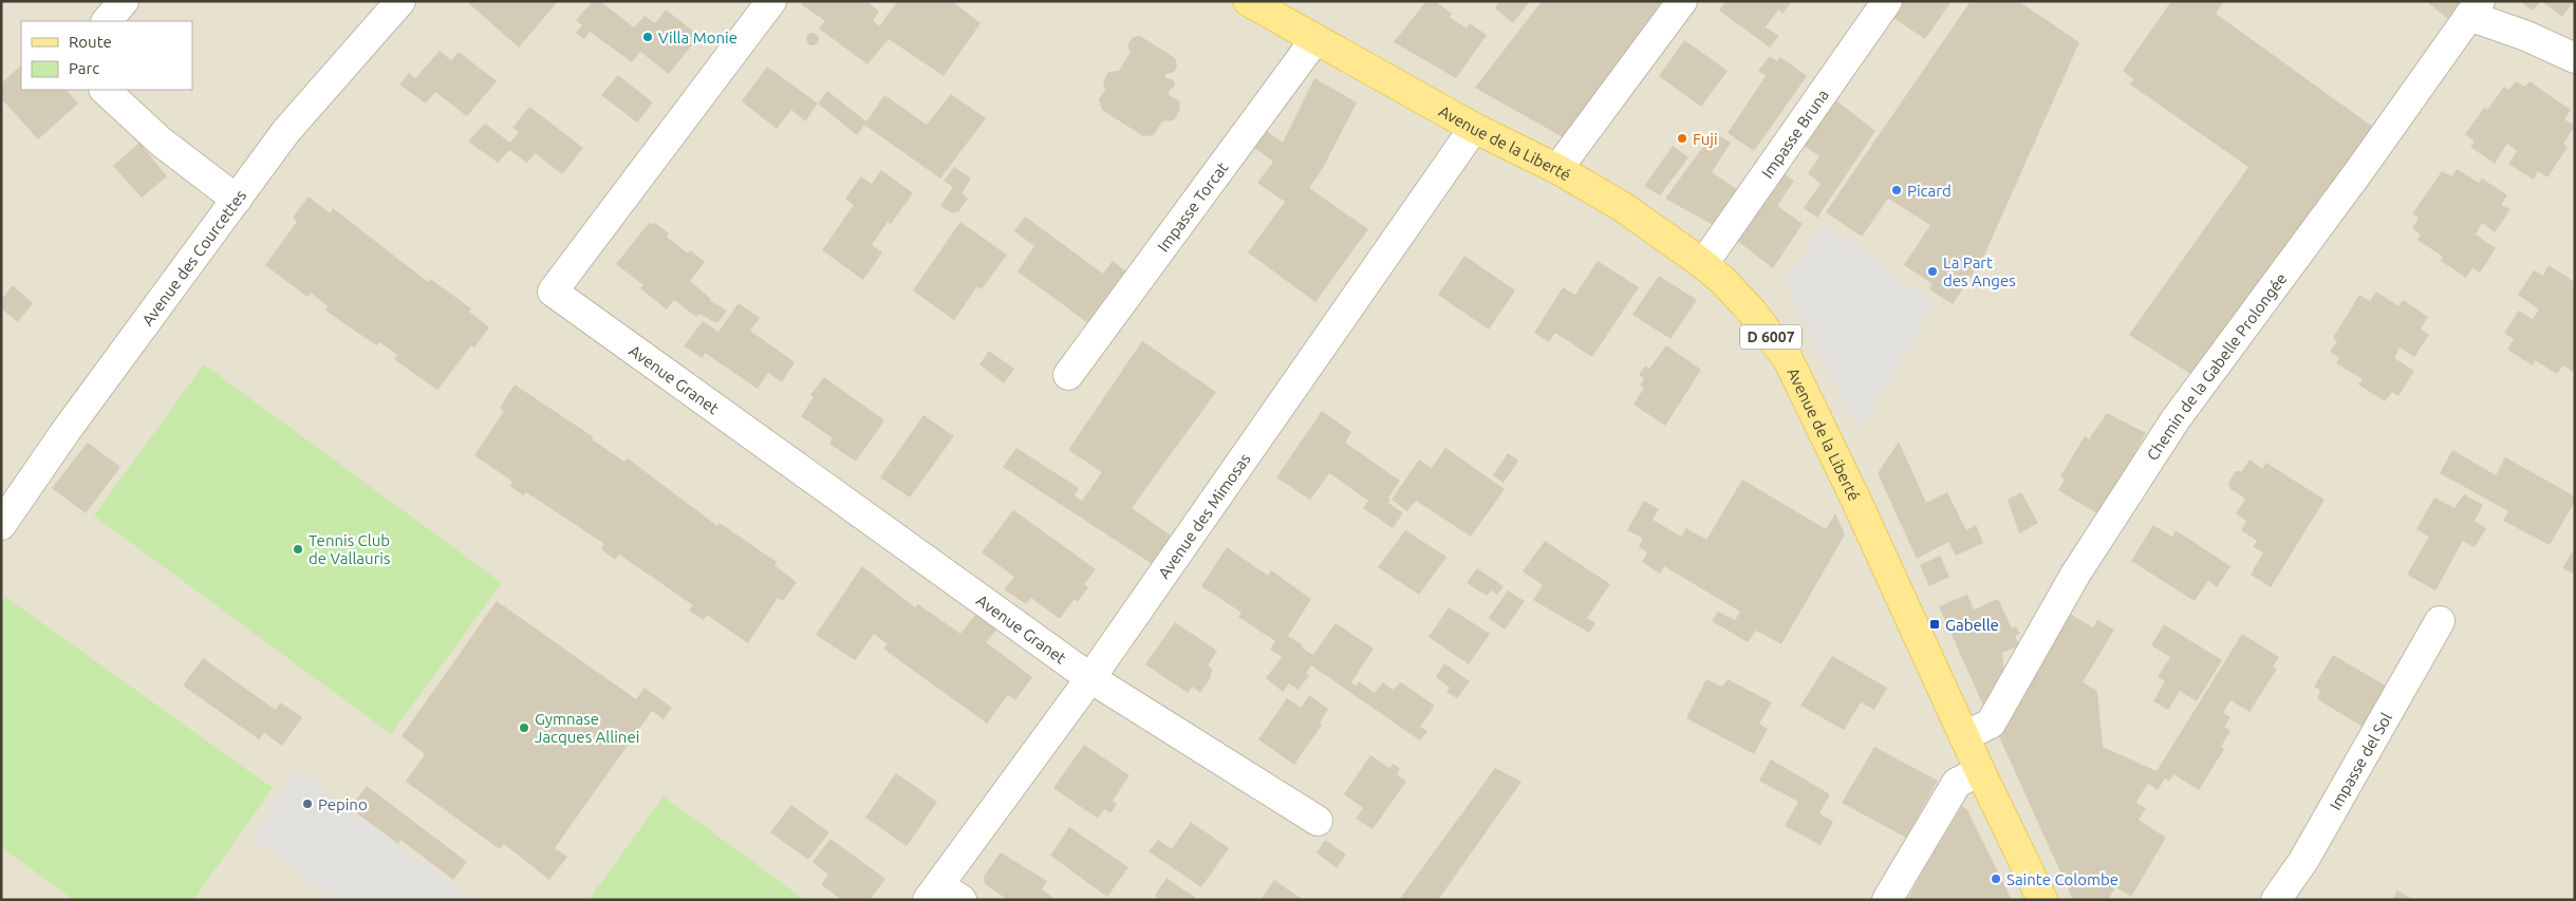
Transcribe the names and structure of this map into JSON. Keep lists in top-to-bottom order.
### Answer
{
  "streets": {
    "main road": ["Avenue de la Liberté", "D 6007"],
    "street": [
      "Impasse Bruna",
      "Impasse Torcat",
      "Avenue des Courcettes",
      "Chemin de la Gabelle Prolongée",
      "Avenue Granet",
      "Avenue des Mimosas",
      "Impasse del Sol"
    ]
  },
  "crossings": [
    ["Impasse Bruna", "Avenue de la Liberté"],
    ["Avenue de la Liberté", "Impasse Torcat"],
    ["Avenue de la Liberté", "Chemin de la Gabelle Prolongée"],
    ["Avenue de la Liberté", "Avenue des Mimosas"],
    ["Avenue Granet", "Avenue des Mimosas"]
  ],
  "places": {
    "other": [
      "Villa Monie",
      "Fuji",
      "Picard",
      "La Part des Anges",
      "Tennis Club de Vallauris",
      "Gymnase Jacques Allinei",
      "Pepino",
      "Sainte Colombe"
    ],
    "transit": ["Gabelle"]
  },
  "legend": ["Route", "Parc"]
}
